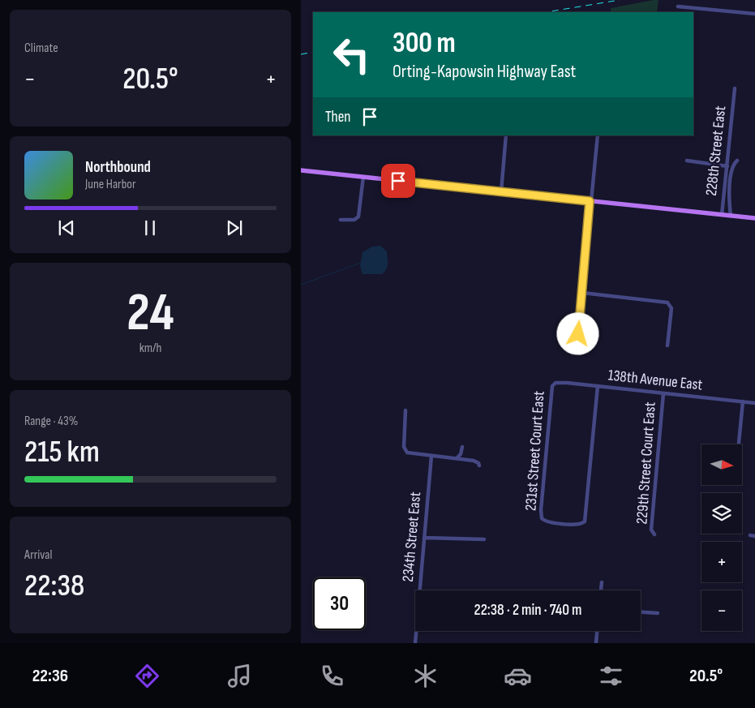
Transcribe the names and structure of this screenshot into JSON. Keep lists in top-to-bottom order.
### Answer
{
  "streets": {
    "street": [
      "228th Street East",
      "138th Avenue East",
      "231st Street Court East",
      "229th Street Court East",
      "234th Street East"
    ]
  },
  "crossings": [
    ["138th Avenue East", "231st Street Court East"],
    ["138th Avenue East", "229th Street Court East"]
  ],
  "north": "right",
  "page": {
    "tile": [
      "Climate",
      ["24", "km/h"],
      ["Range · 43%", "215 km"],
      ["Arrival", "22:38"]
    ],
    "turn": ["300 m", "Orting-Kapowsin Highway East"],
    "heat": ["−", "20.5°", "+"],
    "then": "Then",
    "song": ["Northbound", "June Harbor"],
    "map_buttons": ["+", "−"],
    "limit": "30",
    "trip": "22:38 · 2 min · 740 m",
    "tabs": ["22:36", "20.5°"]
  }
}
